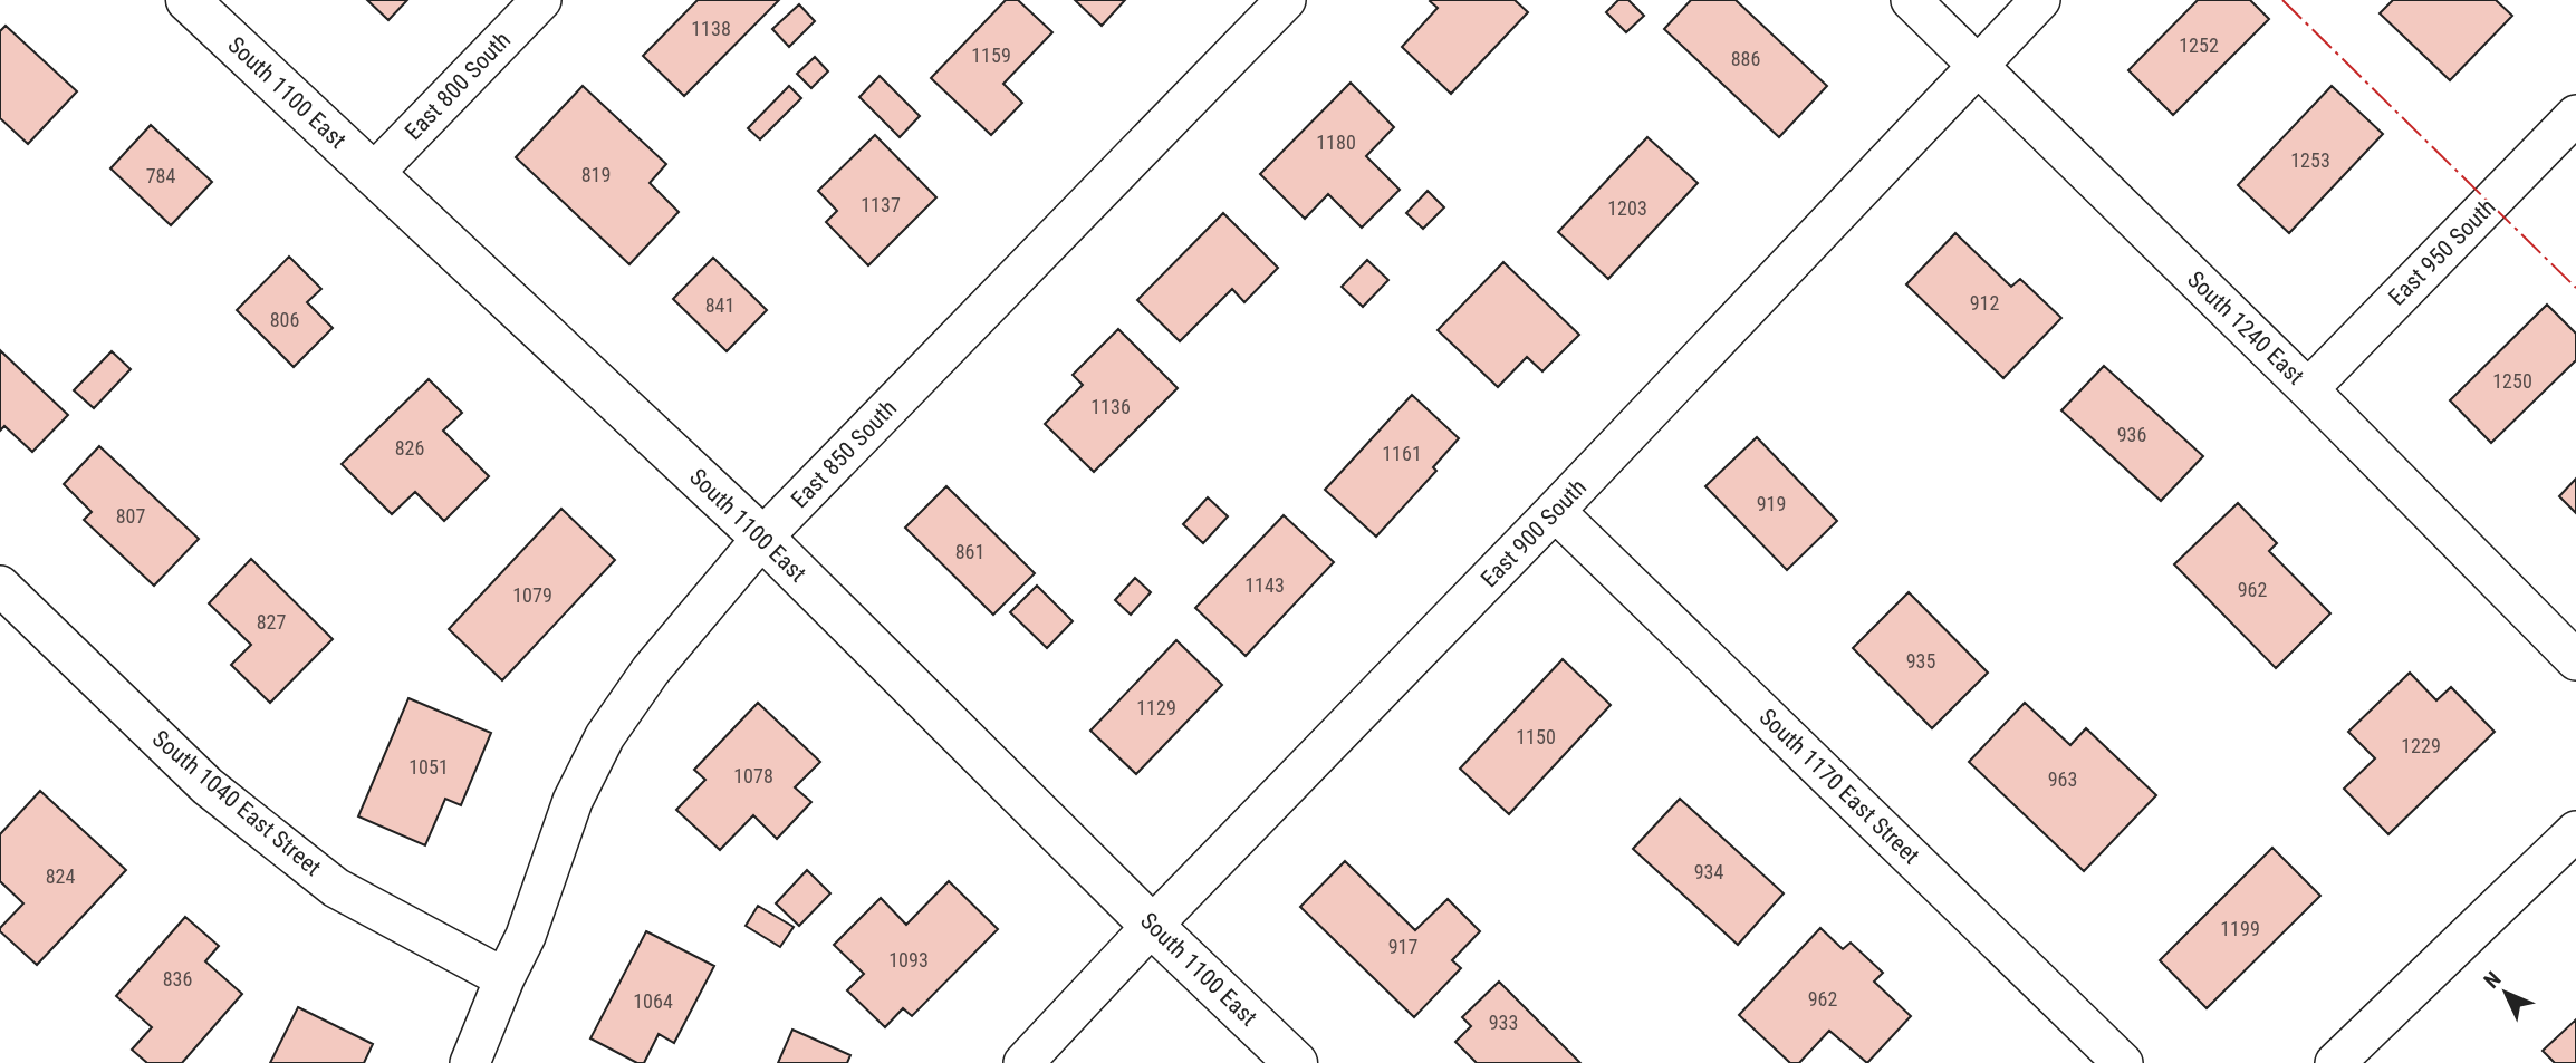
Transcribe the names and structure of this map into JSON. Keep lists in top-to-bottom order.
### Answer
{
  "streets": {
    "street": [
      "East 800 South",
      "South 1100 East",
      "East 950 South",
      "South 1240 East",
      "East 850 South",
      "East 900 South",
      "South 1170 East Street",
      "South 1040 East Street"
    ]
  },
  "crossings": [
    ["East 800 South", "South 1100 East"],
    ["South 1100 East", "East 850 South"],
    ["South 1100 East", "East 900 South"],
    ["East 950 South", "South 1240 East"],
    ["South 1240 East", "East 900 South"],
    ["East 850 South", "South 1040 East Street"],
    ["East 900 South", "South 1170 East Street"]
  ],
  "house_numbers": [
    "1138",
    "1252",
    "1159",
    "886",
    "1180",
    "1253",
    "819",
    "784",
    "1137",
    "1203",
    "912",
    "841",
    "806",
    "1250",
    "1136",
    "936",
    "826",
    "1161",
    "919",
    "807",
    "861",
    "1143",
    "962",
    "1079",
    "827",
    "935",
    "1129",
    "1150",
    "1229",
    "1051",
    "1078",
    "963",
    "934",
    "824",
    "1199",
    "917",
    "1093",
    "836",
    "962",
    "1064",
    "933"
  ],
  "north": "top left"
}
